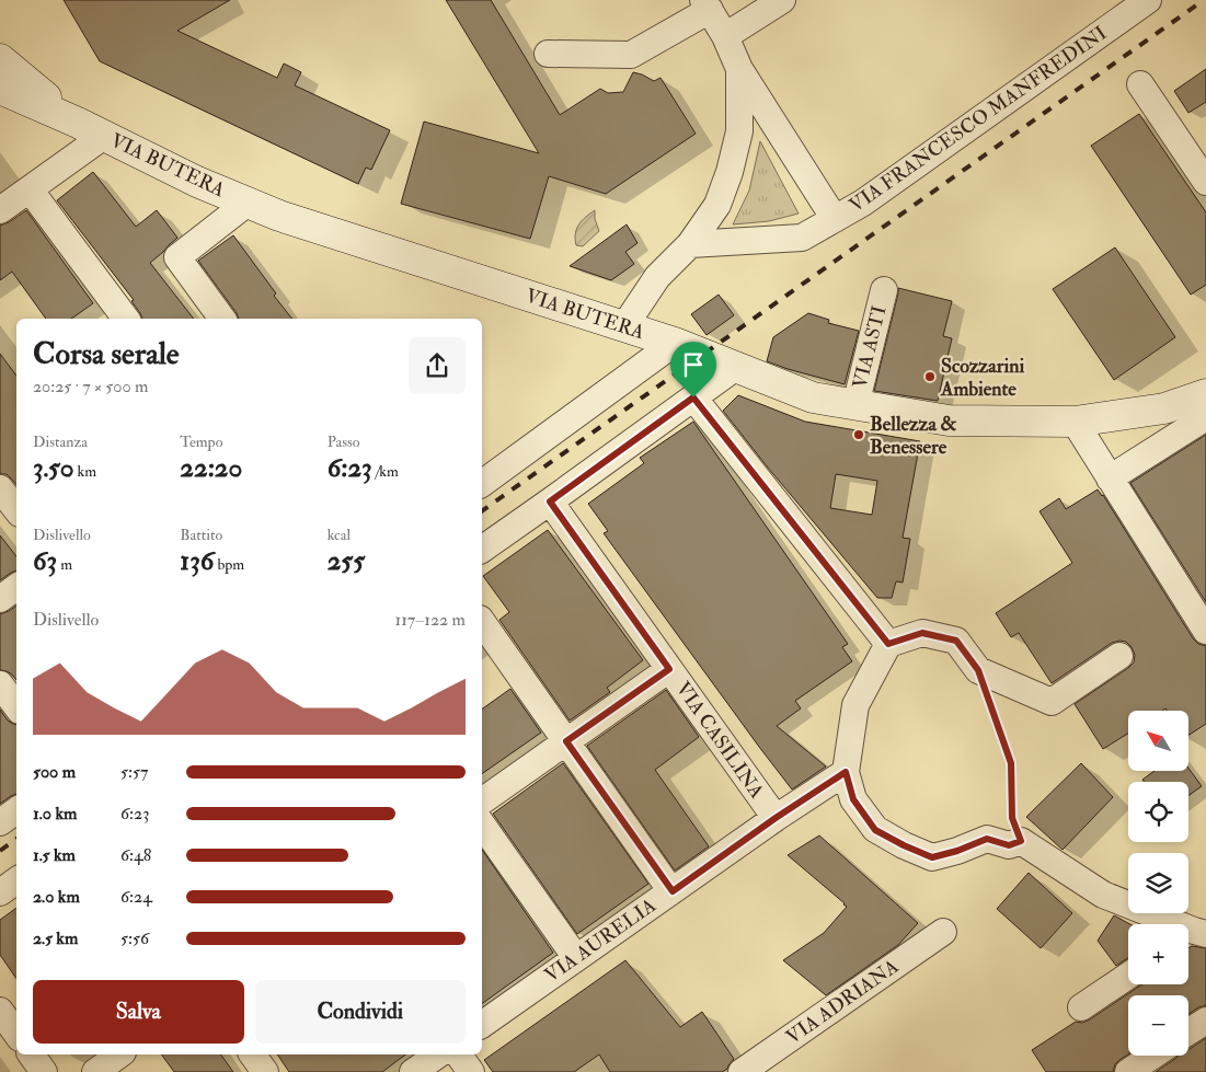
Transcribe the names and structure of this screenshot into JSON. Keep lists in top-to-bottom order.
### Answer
{
  "streets": {
    "street": [
      "VIA FRANCESCO MANFREDINI",
      "VIA BUTERA",
      "VIA ASTI",
      "VIA CASILINA",
      "VIA AURELIA",
      "VIA ADRIANA"
    ]
  },
  "crossings": [
    ["VIA BUTERA", "VIA ASTI"],
    ["VIA CASILINA", "VIA AURELIA"]
  ],
  "places": ["Scozzarini Ambiente", "Bellezza & Benessere"],
  "north": "top left",
  "page": {
    "heading": ["Corsa serale", "20:25 · 7 × 500 m"],
    "stats": [
      ["Distanza", "3.50 km"],
      ["Tempo", "22:20"],
      ["Passo", "6:23 /km"],
      ["Dislivello", "63 m"],
      ["Battito", "136 bpm"],
      ["kcal", "255"]
    ],
    "chart": ["Dislivello", "117–122 m"],
    "map_buttons": ["+", "−"],
    "list": [
      {
        "name": "500 m",
        "note": "5:57"
      },
      {
        "name": "1.0 km",
        "note": "6:23"
      },
      {
        "name": "1.5 km",
        "note": "6:48"
      },
      {
        "name": "2.0 km",
        "note": "6:24"
      },
      {
        "name": "2.5 km",
        "note": "5:56"
      }
    ],
    "buttons": ["Salva", "Condividi"]
  }
}
